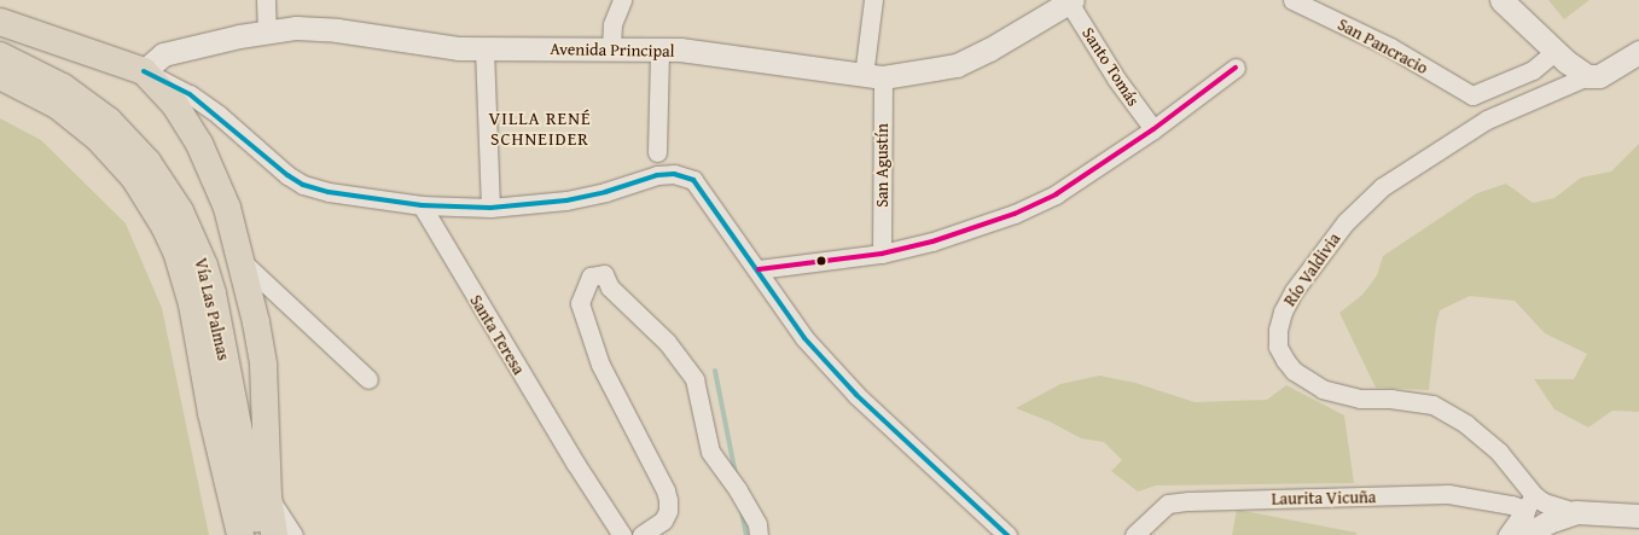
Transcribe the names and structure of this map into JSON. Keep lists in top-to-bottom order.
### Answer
{
  "streets": {
    "highway": ["Vía Las Palmas"],
    "street": [
      "San Pancracio",
      "Avenida Principal",
      "Santo Tomás",
      "San Agustín",
      "Río Valdivia",
      "Santa Teresa",
      "Laurita Vicuña"
    ]
  },
  "crossings": [
    ["Avenida Principal", "Santo Tomás"],
    ["Avenida Principal", "San Agustín"],
    ["Río Valdivia", "Laurita Vicuña"]
  ],
  "districts": ["VILLA RENÉ SCHNEIDER"]
}
